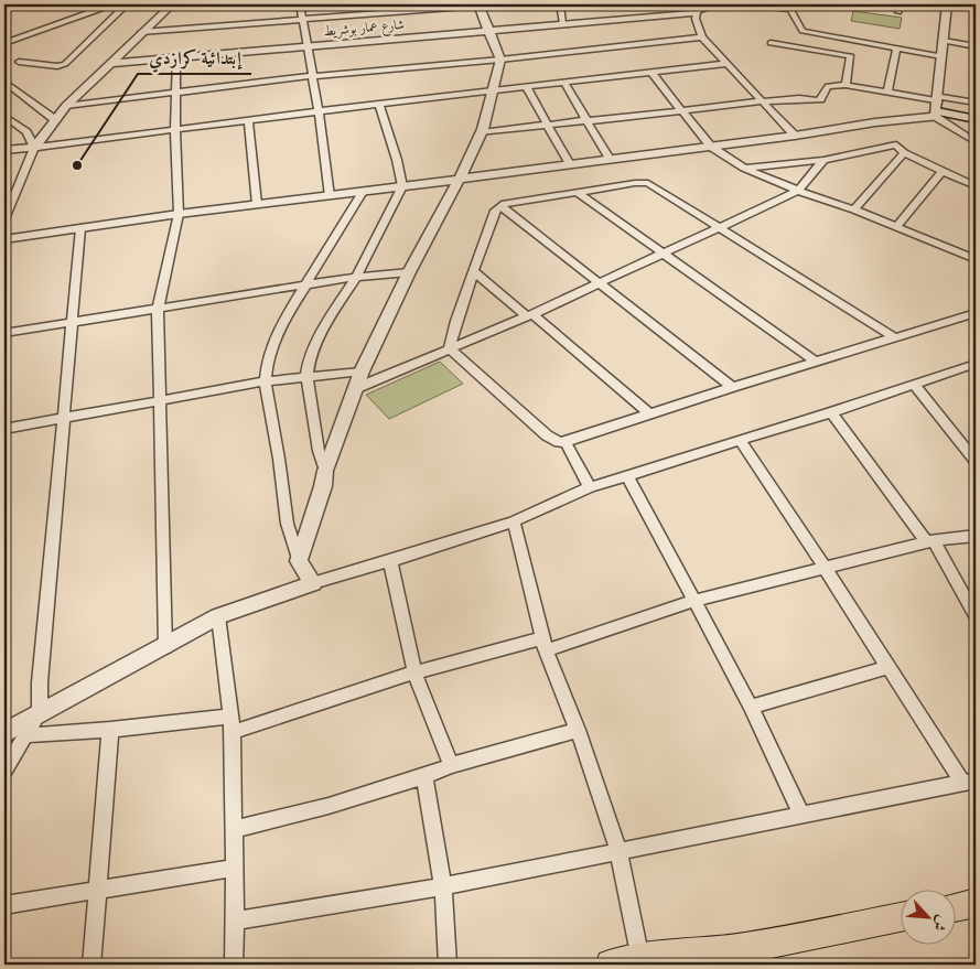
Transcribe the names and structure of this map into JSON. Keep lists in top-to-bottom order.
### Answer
{
  "streets": {
    "street": ["شارع عمار بوشريط"]
  },
  "places": ["إبتدائية كرازدي"],
  "north": "bottom right"
}
